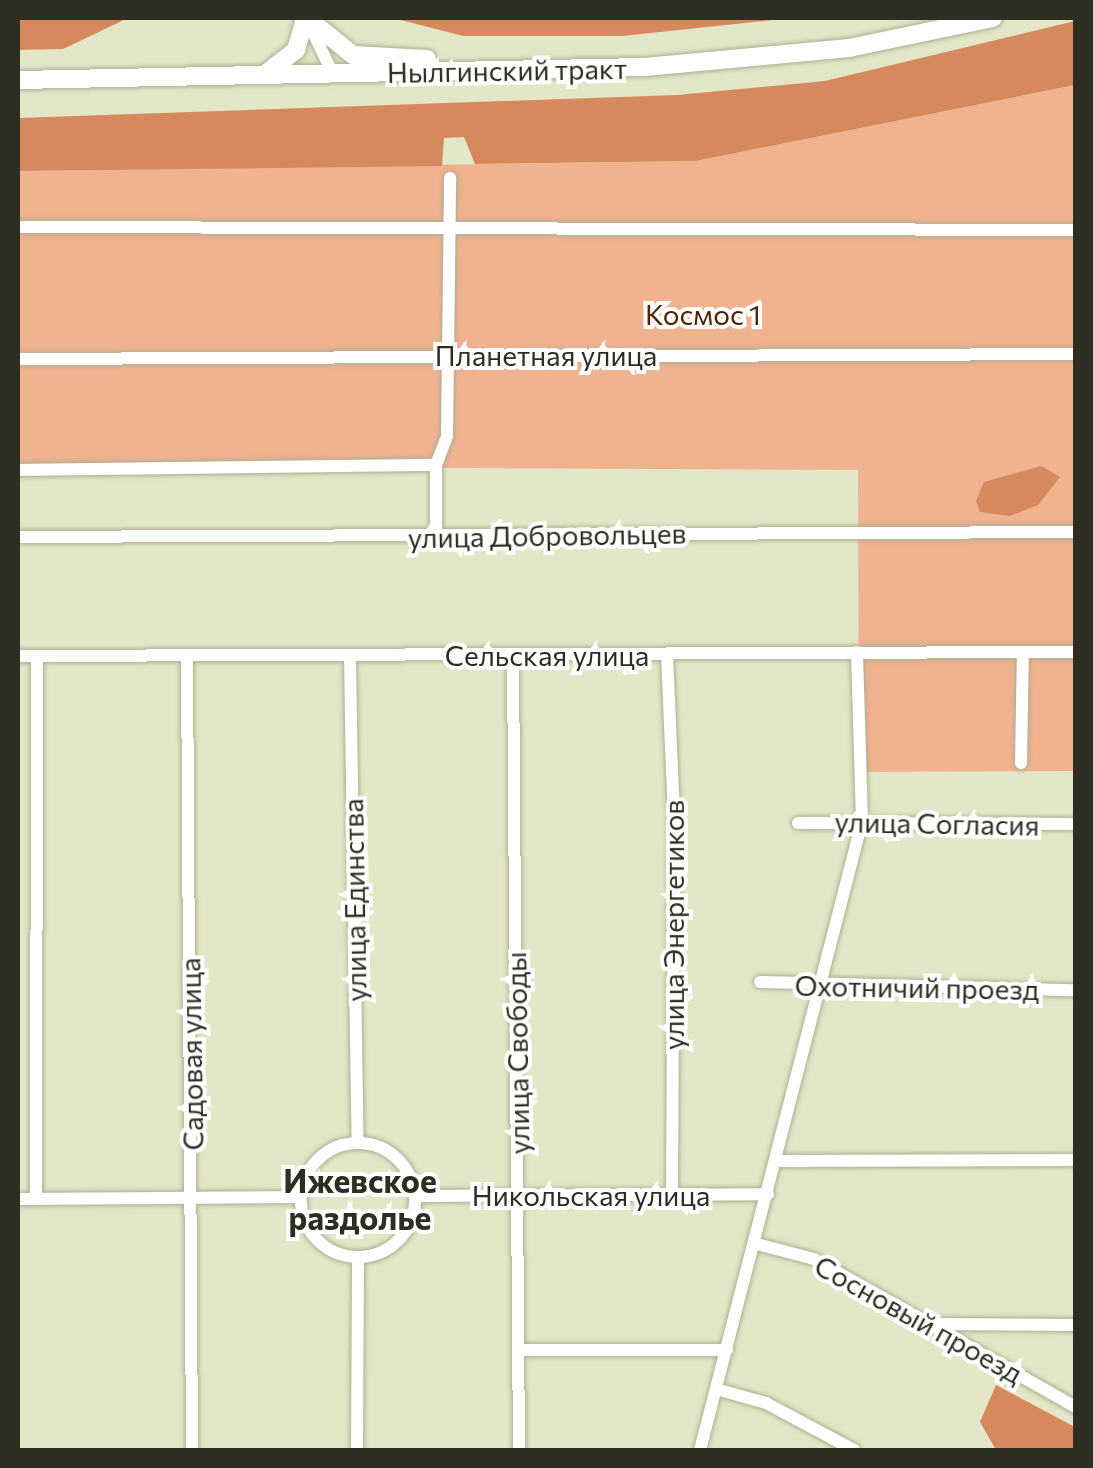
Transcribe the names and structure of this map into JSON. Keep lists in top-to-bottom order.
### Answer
{
  "streets": {
    "main road": ["Нылгинский тракт"],
    "street": [
      "Планетная улица",
      "улица Добровольцев",
      "Сельская улица",
      "улица Согласия",
      "улица Единства",
      "улица Энергетиков",
      "Охотничий проезд",
      "улица Свободы",
      "Садовая улица",
      "Никольская улица",
      "Сосновый проезд"
    ]
  },
  "crossings": [
    ["Сельская улица", "улица Единства"],
    ["Сельская улица", "улица Энергетиков"],
    ["Сельская улица", "улица Свободы"],
    ["Сельская улица", "Садовая улица"],
    ["улица Единства", "Никольская улица"],
    ["улица Энергетиков", "Никольская улица"],
    ["улица Свободы", "Никольская улица"]
  ],
  "districts": ["Ижевское раздолье"],
  "parks": ["Космос 1"]
}
